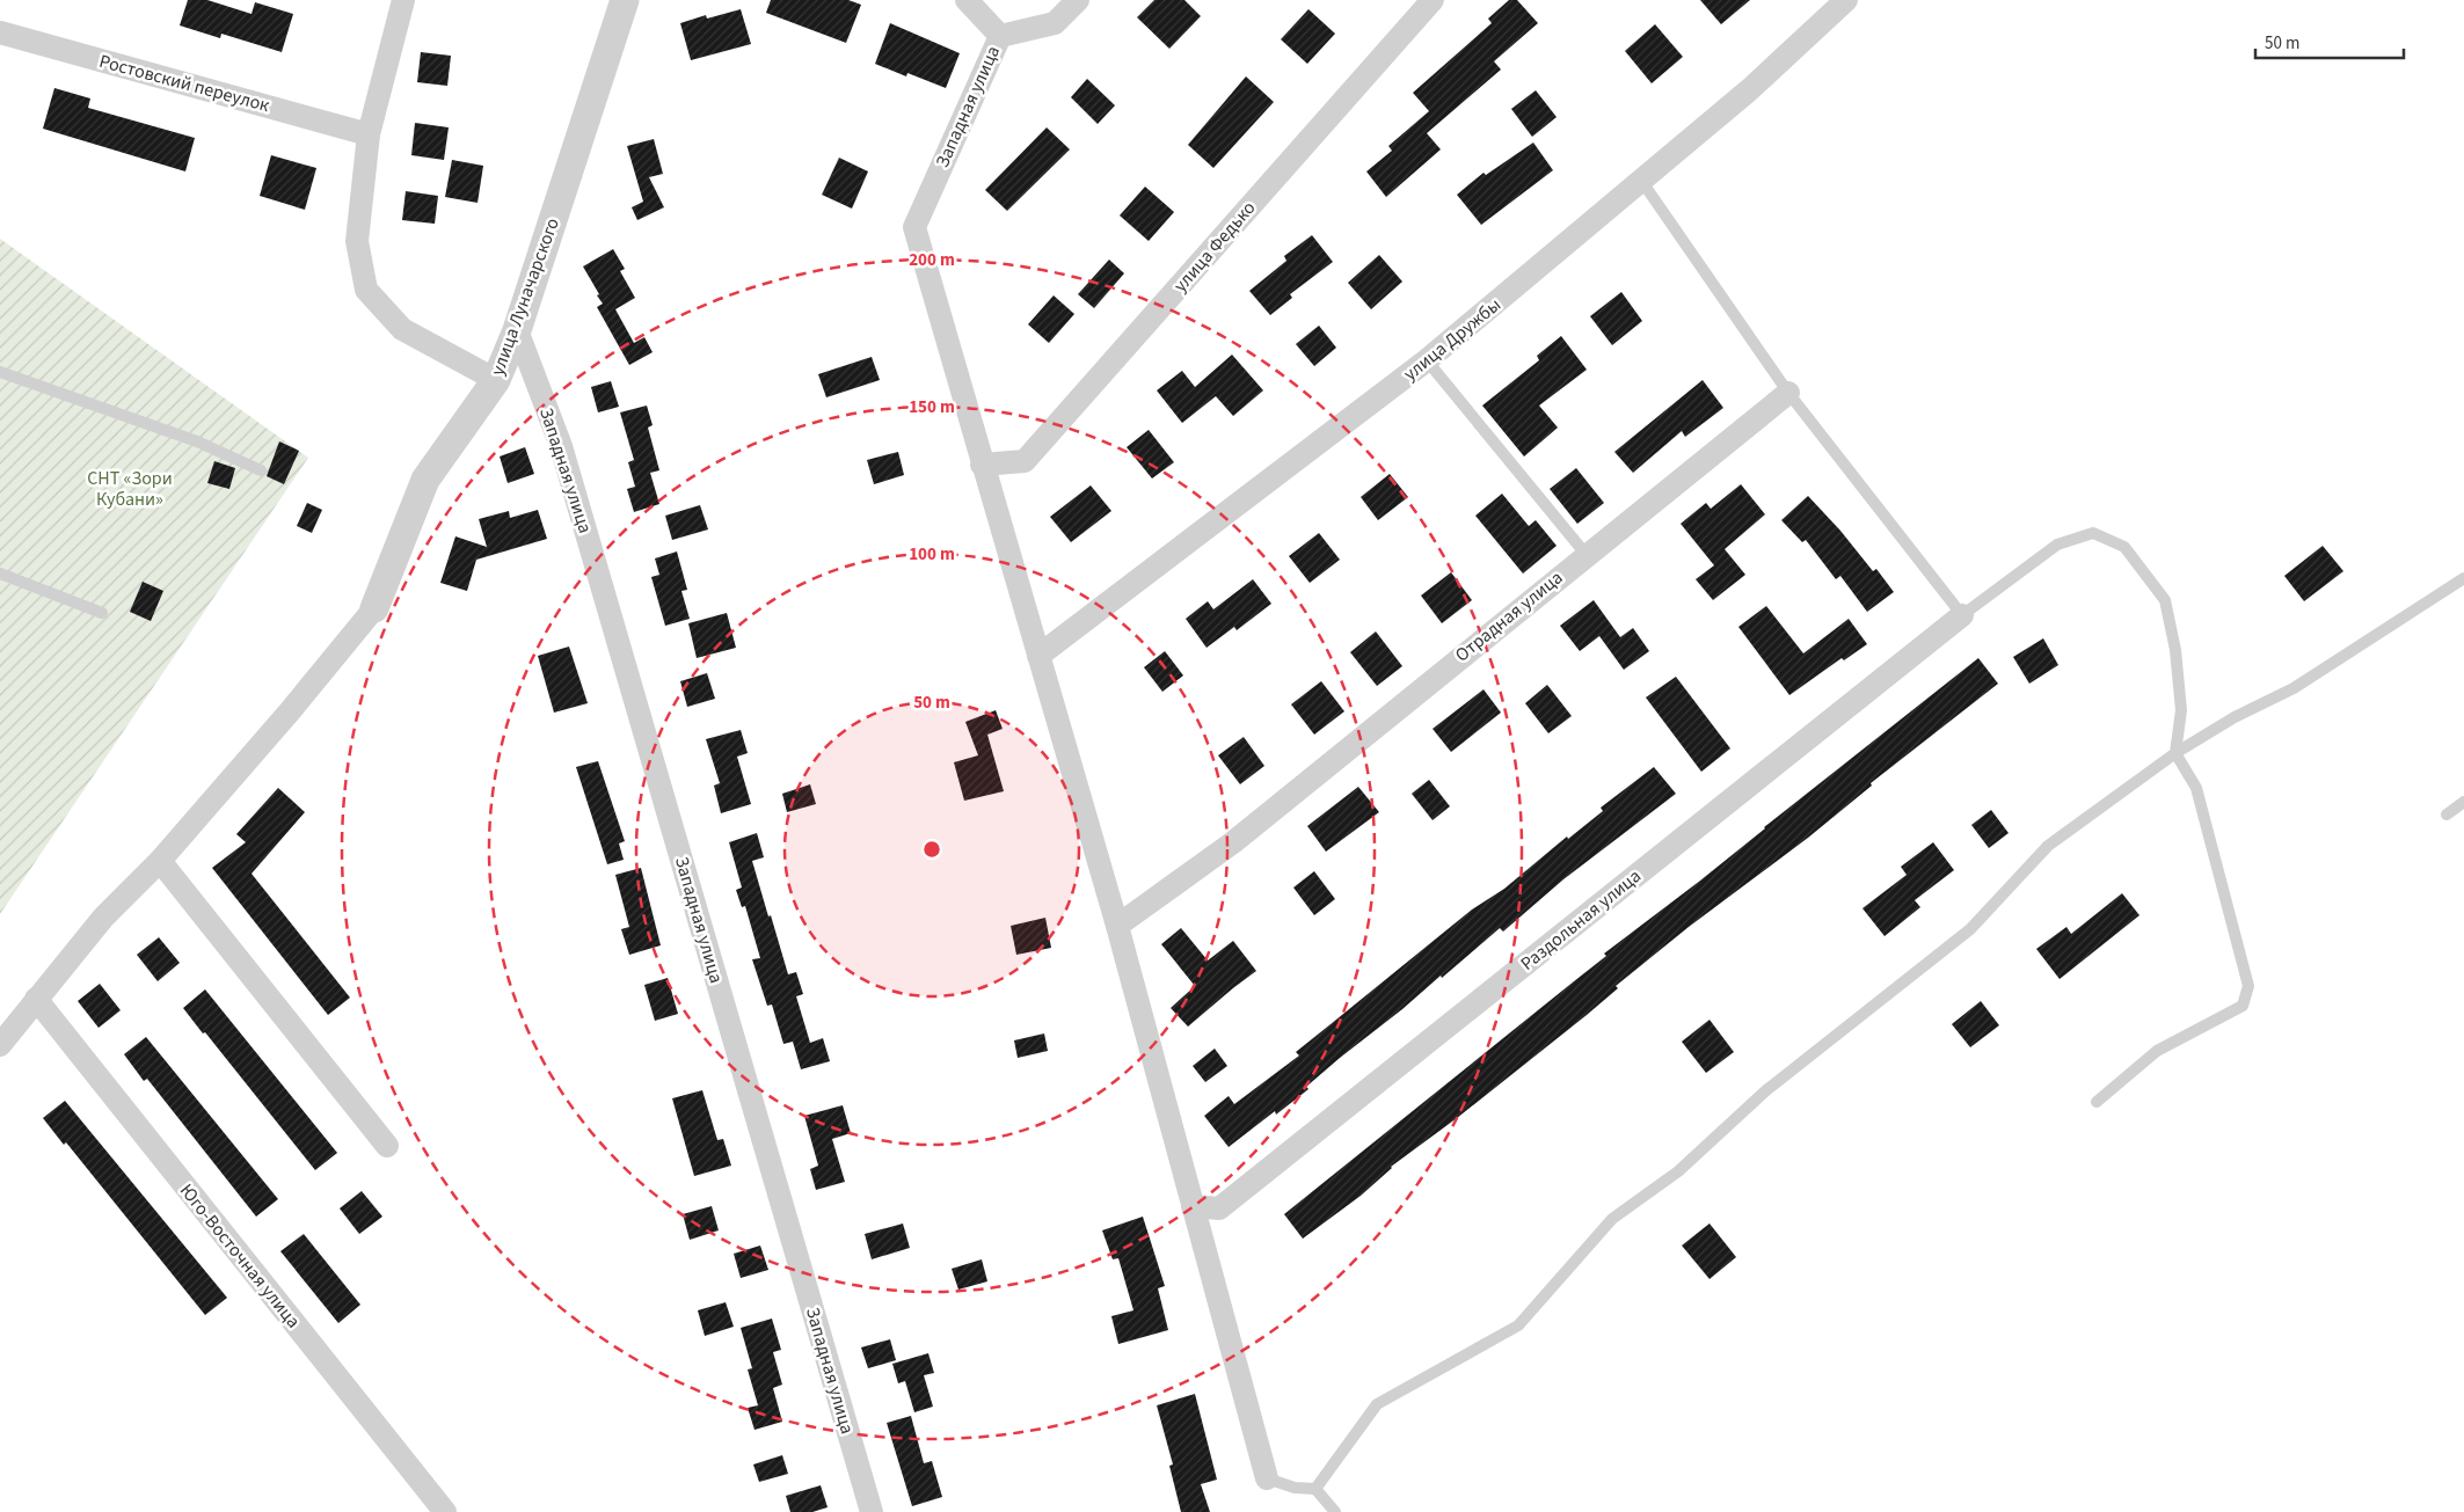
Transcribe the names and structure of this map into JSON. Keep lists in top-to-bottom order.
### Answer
{
  "streets": {
    "street": [
      "Ростовский переулок",
      "Западная улица",
      "улица Федько",
      "улица Луначарского",
      "улица Дружбы",
      "Отрадная улица",
      "Раздольная улица",
      "Юго-Восточная улица"
    ]
  },
  "crossings": [
    ["Западная улица", "улица Федько"],
    ["Западная улица", "улица Луначарского"]
  ],
  "parks": ["СНТ «Зори Кубани»"],
  "scale_bar": "50 m",
  "rings": [
    "200 m",
    "150 m",
    "100 m",
    "50 m"
  ]
}
